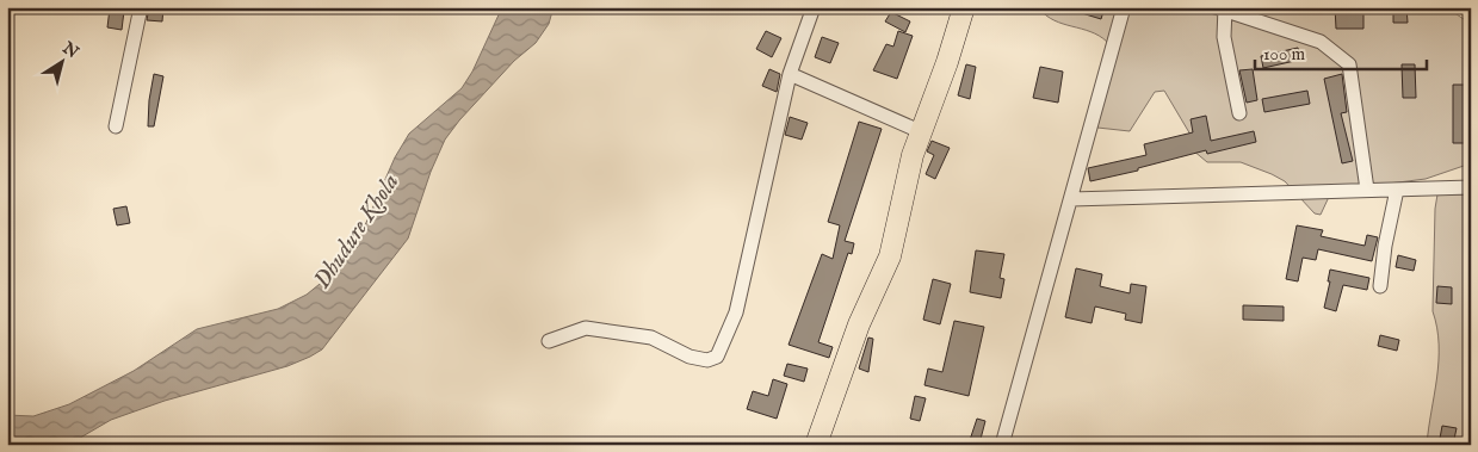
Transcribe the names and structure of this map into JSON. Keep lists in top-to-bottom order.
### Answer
{
  "water": ["Dhudure Khola"],
  "scale_bar": "100 m",
  "north": "top right"
}
